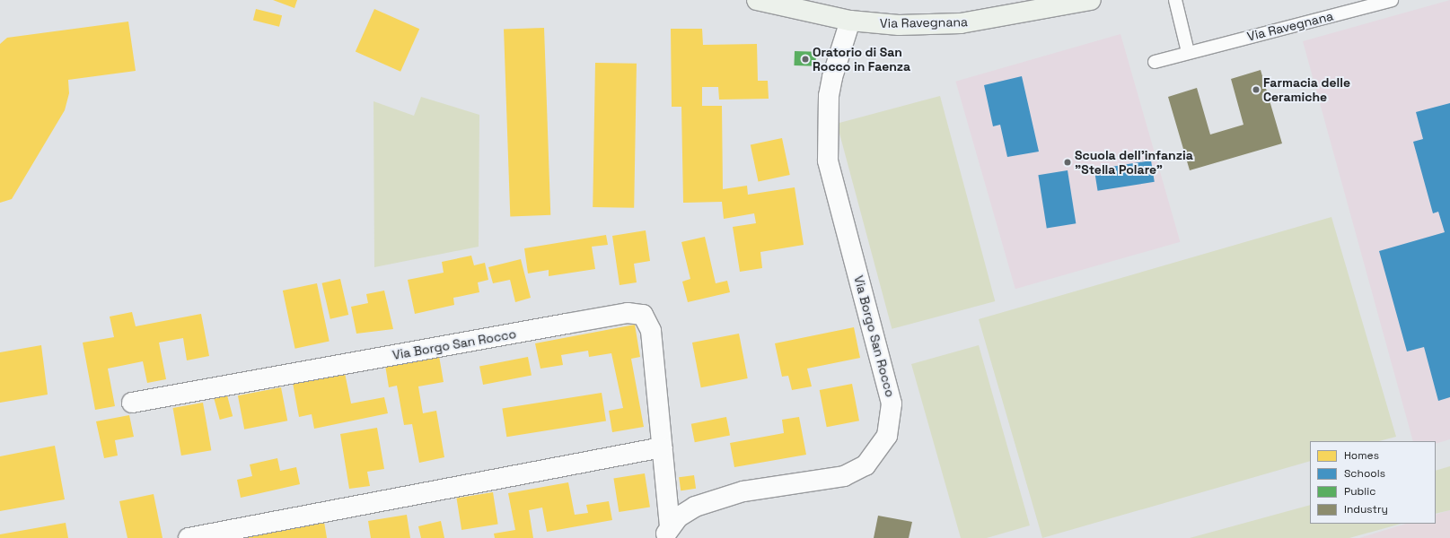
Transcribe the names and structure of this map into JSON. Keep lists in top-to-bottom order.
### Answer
{
  "streets": {
    "main road": ["Via Ravegnana"],
    "street": ["Via Borgo San Rocco"]
  },
  "crossings": [
    ["Via Ravegnana", "Via Borgo San Rocco"]
  ],
  "places": ["Oratorio di San Rocco in Faenza", "Farmacia delle Ceramiche", "Scuola dell'infanzia \"Stella Polare\""],
  "legend": [
    "Homes",
    "Schools",
    "Public",
    "Industry"
  ]
}
